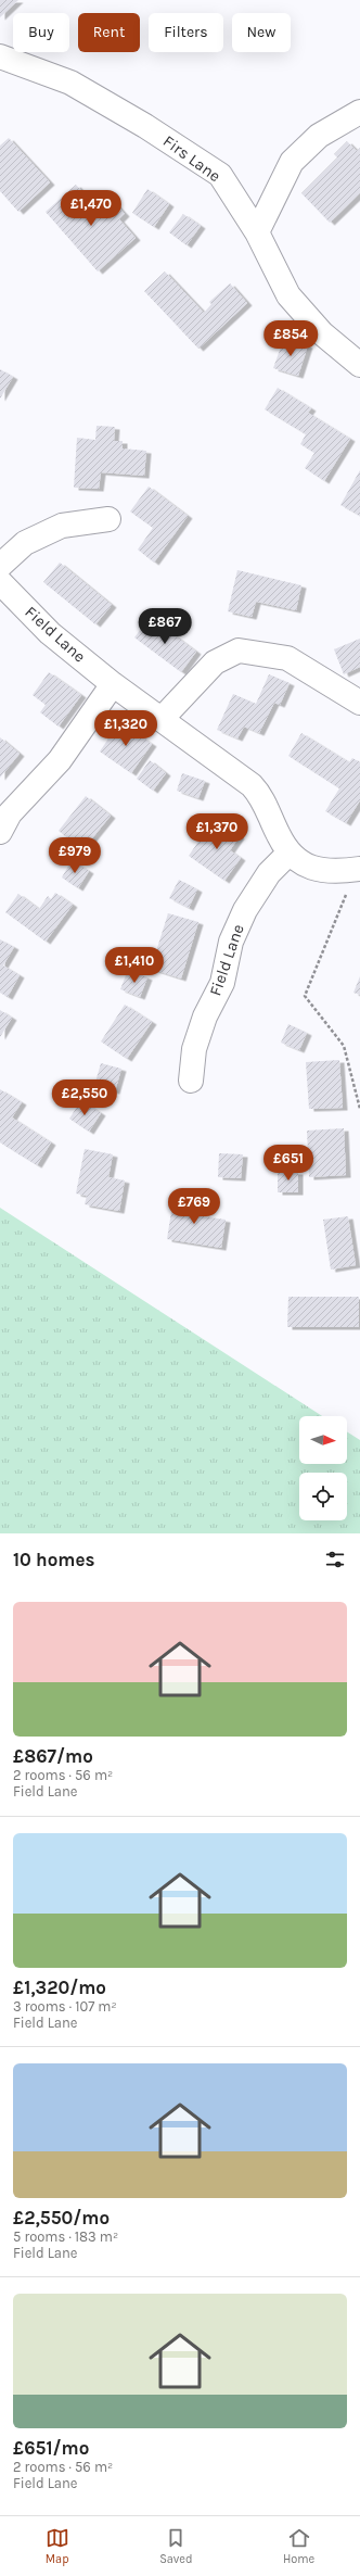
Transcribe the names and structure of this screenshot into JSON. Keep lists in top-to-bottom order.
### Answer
{
  "streets": {
    "street": ["Firs Lane", "Field Lane"]
  },
  "north": "right",
  "page": {
    "chip": [
      "Buy",
      "Rent",
      "Filters",
      "New"
    ],
    "price": [
      "£1,470",
      "£854",
      "£867",
      "£1,320",
      "£1,370",
      "£979",
      "£1,410",
      "£2,550",
      "£651",
      "£769"
    ],
    "heading": "10 homes",
    "list": [
      {
        "name": "£867/mo",
        "note": "2 rooms · 56 m² · Field Lane"
      },
      {
        "name": "£1,320/mo",
        "note": "3 rooms · 107 m² · Field Lane"
      },
      {
        "name": "£2,550/mo",
        "note": "5 rooms · 183 m² · Field Lane"
      },
      {
        "name": "£651/mo",
        "note": "2 rooms · 56 m² · Field Lane"
      }
    ],
    "tabs": ["Map", "Saved", "Home"]
  }
}
